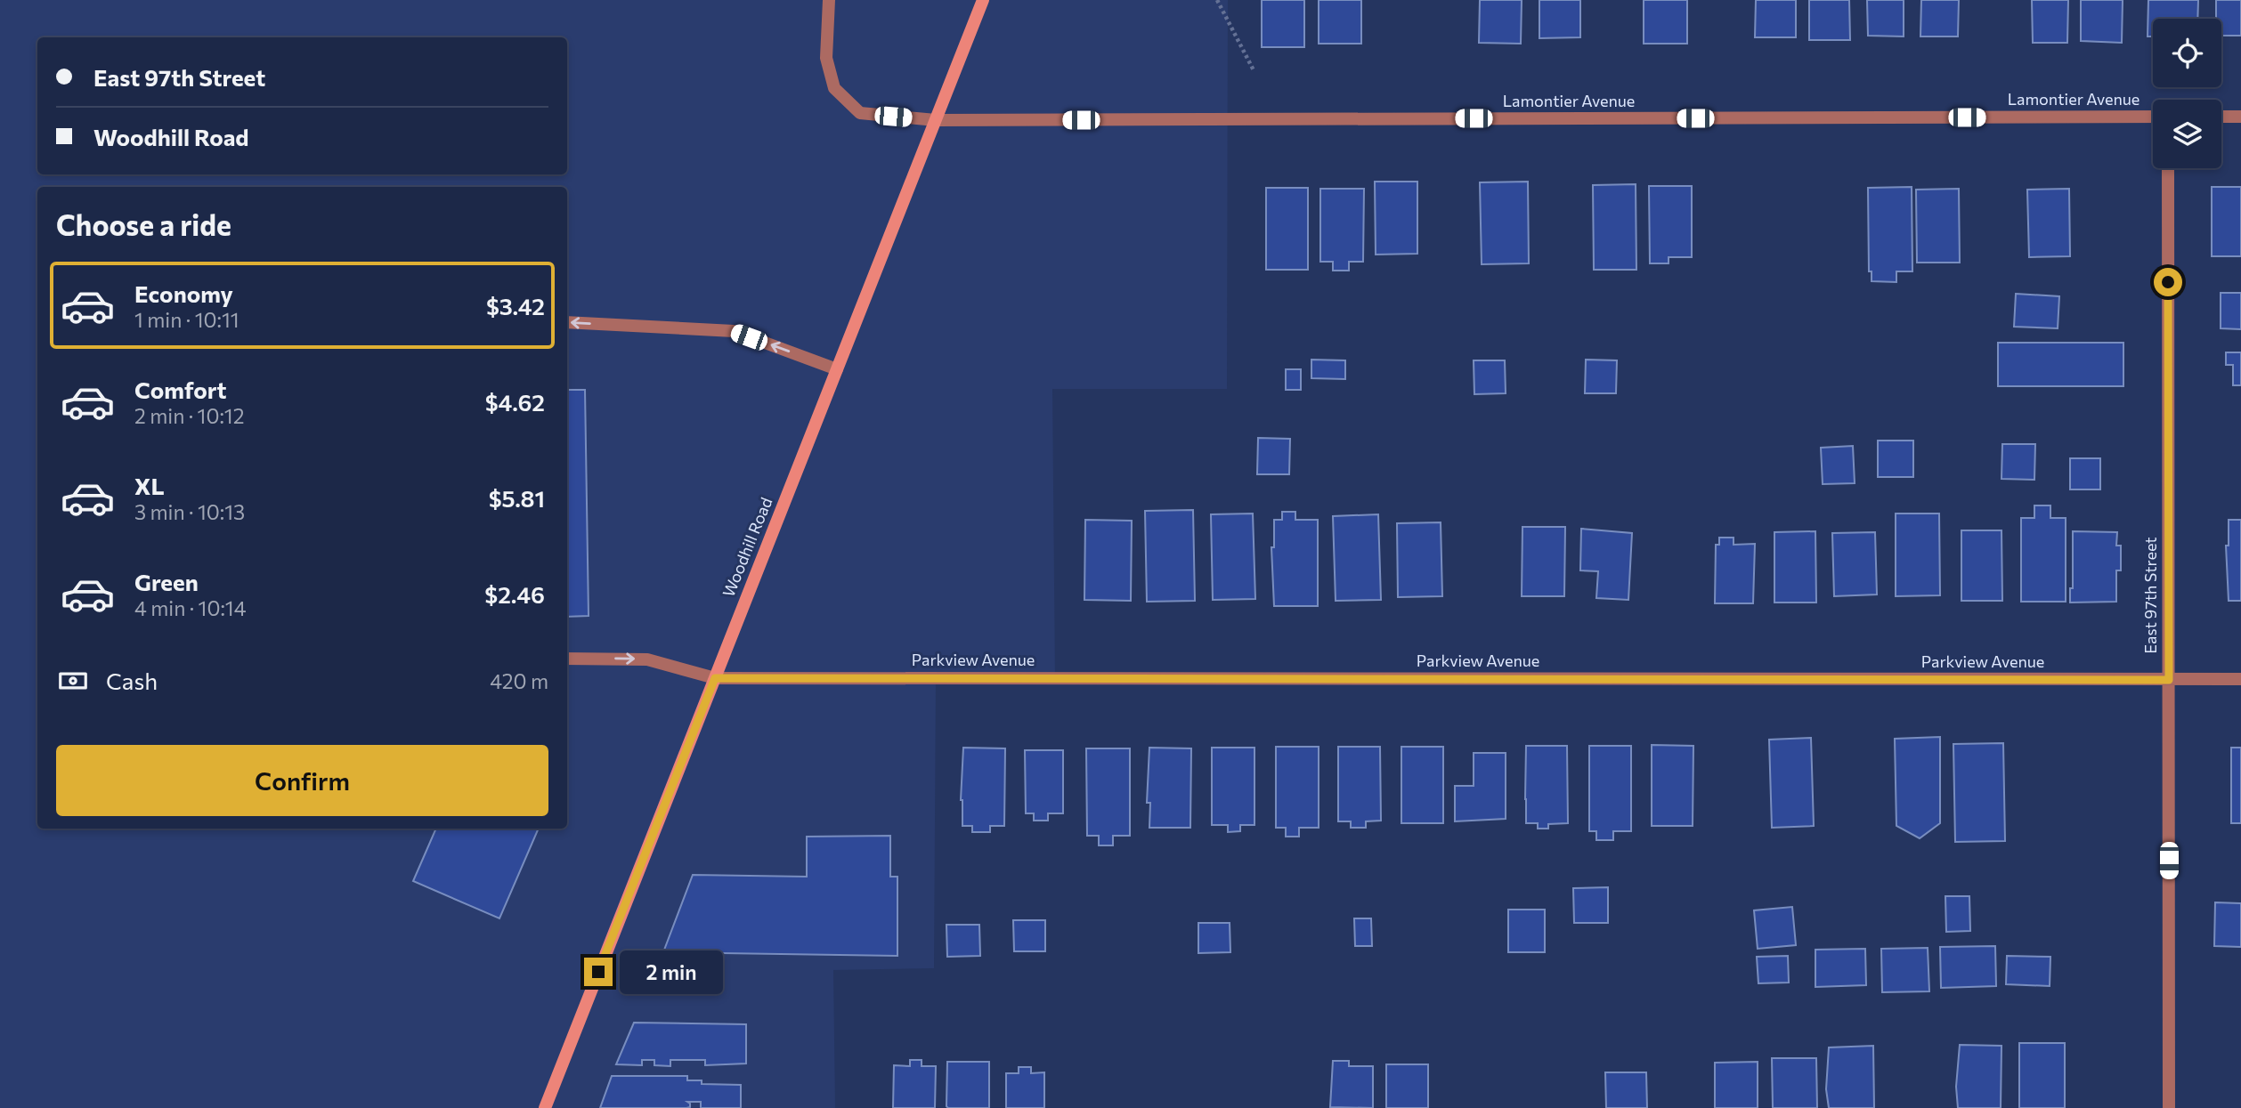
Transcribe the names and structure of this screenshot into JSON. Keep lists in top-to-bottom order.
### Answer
{
  "streets": {
    "main road": ["Woodhill Road"],
    "street": ["Lamontier Avenue", "East 97th Street", "Parkview Avenue"]
  },
  "crossings": [
    ["Lamontier Avenue", "Woodhill Road"],
    ["Woodhill Road", "Parkview Avenue"],
    ["East 97th Street", "Parkview Avenue"]
  ],
  "page": {
    "banner": ["East 97th Street", "Woodhill Road"],
    "heading": "Choose a ride",
    "list": [
      {
        "name": "Economy",
        "note": "1 min · 10:11",
        "value": "$3.42"
      },
      {
        "name": "Comfort",
        "note": "2 min · 10:12",
        "value": "$4.62"
      },
      {
        "name": "XL",
        "note": "3 min · 10:13",
        "value": "$5.81"
      },
      {
        "name": "Green",
        "note": "4 min · 10:14",
        "value": "$2.46"
      }
    ],
    "pay": ["Cash", "420 m"],
    "buttons": "Confirm",
    "bubble": "2 min"
  }
}
